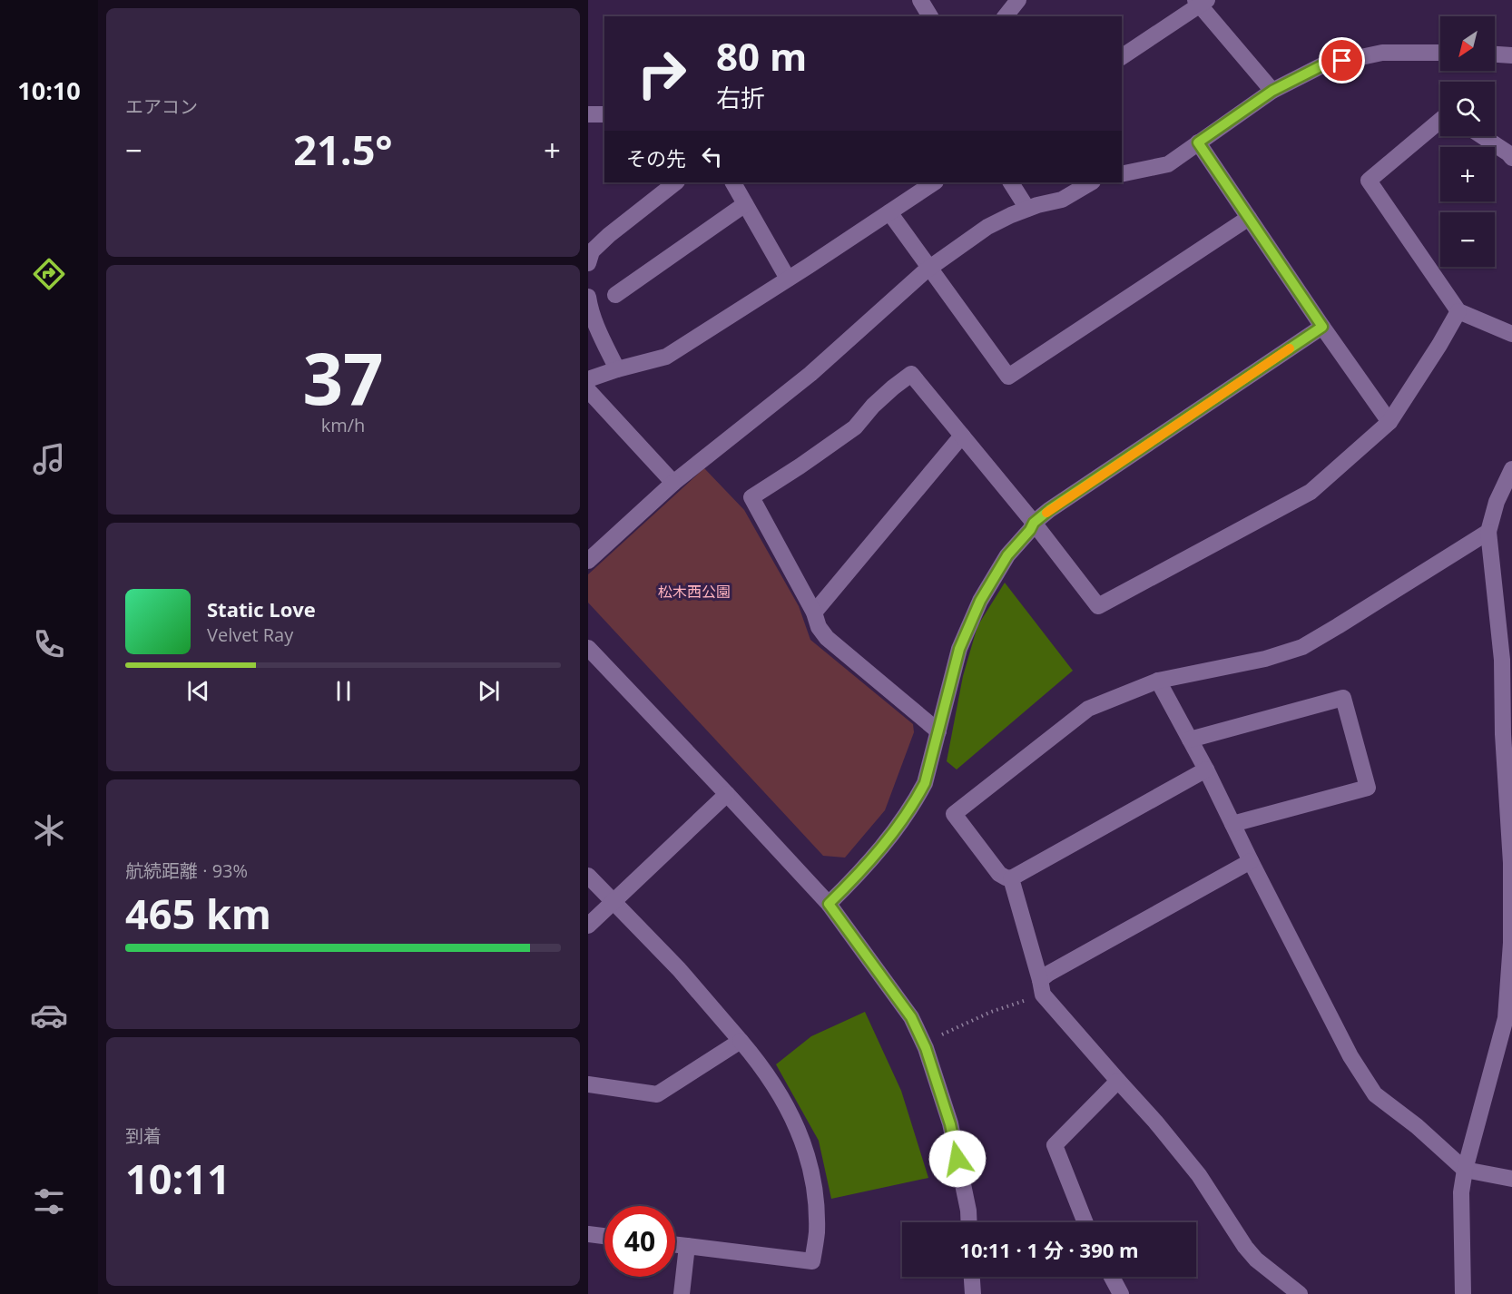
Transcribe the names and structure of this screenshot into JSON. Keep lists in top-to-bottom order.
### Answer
{
  "parks": ["松木西公園"],
  "north": "bottom left",
  "page": {
    "tabs": "10:10",
    "tile": [
      "エアコン",
      ["37", "km/h"],
      ["航続距離 · 93%", "465 km"],
      ["到着", "10:11"]
    ],
    "map_buttons": ["+", "−"],
    "turn": ["80 m", "右折"],
    "heat": ["−", "21.5°", "+"],
    "then": "その先",
    "song": ["Static Love", "Velvet Ray"],
    "limit": "40",
    "trip": "10:11 · 1 分 · 390 m"
  }
}
